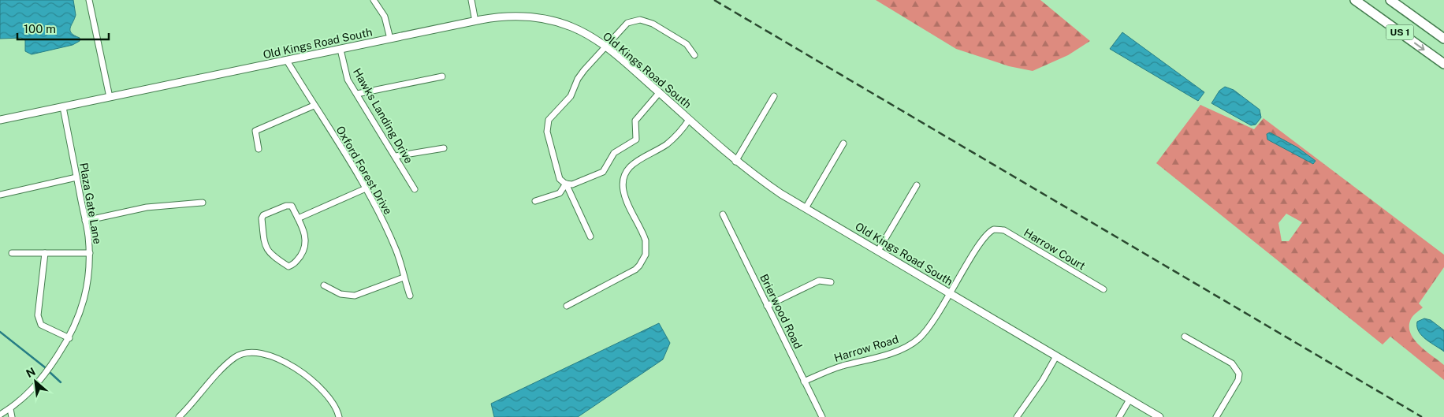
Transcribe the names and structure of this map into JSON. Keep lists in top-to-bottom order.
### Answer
{
  "streets": {
    "main road": ["US 1"],
    "street": [
      "Old Kings Road South",
      "Hawks Landing Drive",
      "Oxford Forest Drive",
      "Plaza Gate Lane",
      "Harrow Court",
      "Brierwood Road",
      "Harrow Road"
    ]
  },
  "crossings": [
    ["Old Kings Road South", "Hawks Landing Drive"],
    ["Old Kings Road South", "Oxford Forest Drive"],
    ["Old Kings Road South", "Plaza Gate Lane"],
    ["Old Kings Road South", "Harrow Road"],
    ["Harrow Court", "Harrow Road"],
    ["Brierwood Road", "Harrow Road"]
  ],
  "scale_bar": "100 m",
  "north": "top left"
}
